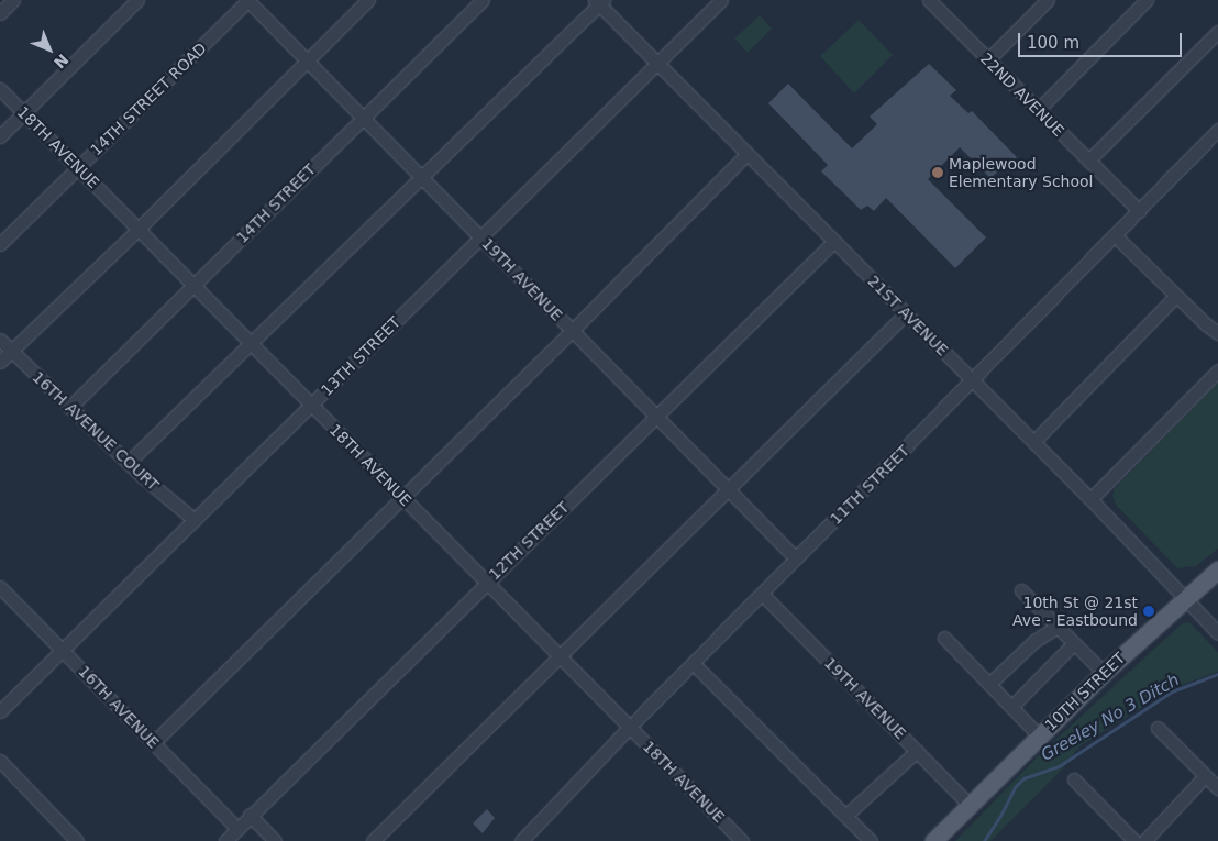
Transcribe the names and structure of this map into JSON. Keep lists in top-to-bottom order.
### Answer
{
  "streets": {
    "main road": ["10TH STREET"],
    "street": [
      "22ND AVENUE",
      "14TH STREET ROAD",
      "18TH AVENUE",
      "14TH STREET",
      "19TH AVENUE",
      "21ST AVENUE",
      "13TH STREET",
      "16TH AVENUE COURT",
      "11TH STREET",
      "12TH STREET",
      "16TH AVENUE"
    ]
  },
  "crossings": [
    ["22ND AVENUE", "11TH STREET"],
    ["14TH STREET ROAD", "18TH AVENUE"],
    ["14TH STREET ROAD", "19TH AVENUE"],
    ["18TH AVENUE", "14TH STREET"],
    ["18TH AVENUE", "13TH STREET"],
    ["18TH AVENUE", "11TH STREET"],
    ["18TH AVENUE", "12TH STREET"],
    ["14TH STREET", "19TH AVENUE"],
    ["14TH STREET", "16TH AVENUE COURT"],
    ["19TH AVENUE", "13TH STREET"],
    ["19TH AVENUE", "11TH STREET"],
    ["19TH AVENUE", "12TH STREET"],
    ["19TH AVENUE", "10TH STREET"],
    ["21ST AVENUE", "13TH STREET"],
    ["21ST AVENUE", "11TH STREET"],
    ["21ST AVENUE", "12TH STREET"],
    ["21ST AVENUE", "10TH STREET"],
    ["13TH STREET", "16TH AVENUE COURT"],
    ["13TH STREET", "16TH AVENUE"],
    ["12TH STREET", "16TH AVENUE"]
  ],
  "water": ["Greeley No 3 Ditch"],
  "places": ["Maplewood Elementary School", "10th St @ 21st Ave - Eastbound"],
  "scale_bar": "100 m",
  "north": "bottom right"
}
